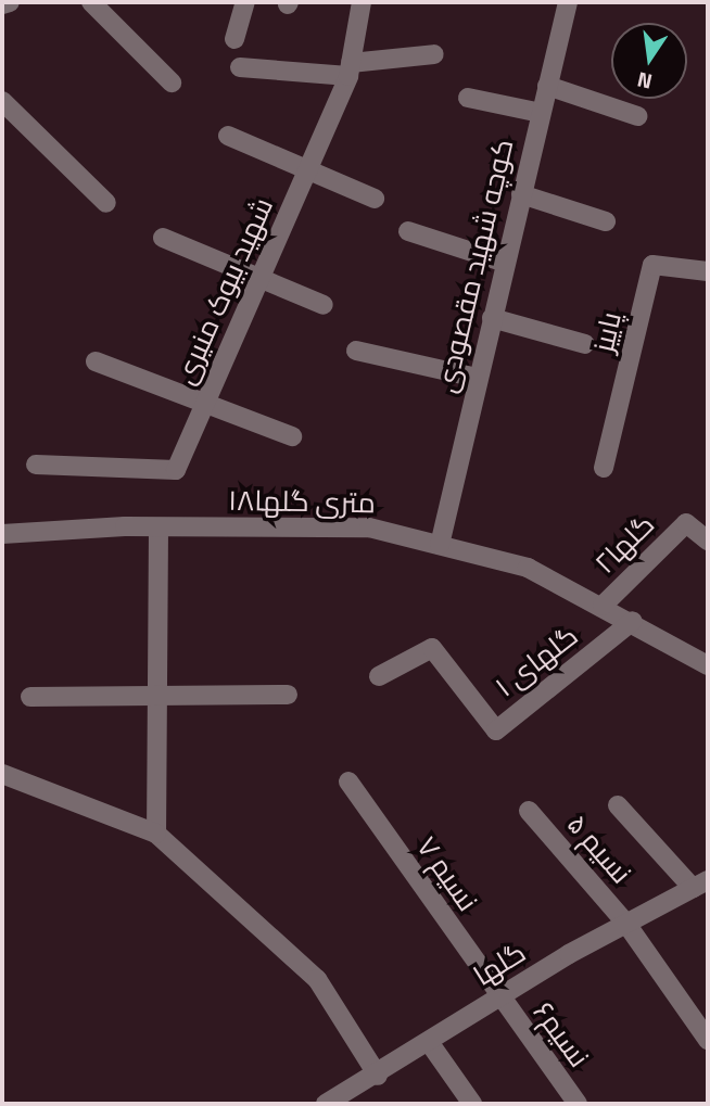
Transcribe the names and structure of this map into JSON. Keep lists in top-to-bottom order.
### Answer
{
  "streets": {
    "street": [
      "کوچه شهید مقصودی",
      "شهید بیوک منیری",
      "پاییز",
      "۱۸متری گلها",
      "گلها۲",
      "گلهای ۱",
      "نسیم ۵",
      "نسیم ۷",
      "گلها",
      "نسیم۶"
    ]
  },
  "crossings": [
    ["کوچه شهید مقصودی", "۱۸متری گلها"],
    ["۱۸متری گلها", "گلها۲"],
    ["۱۸متری گلها", "گلهای ۱"],
    ["نسیم ۵", "گلها"],
    ["نسیم ۷", "گلها"],
    ["نسیم ۷", "نسیم۶"],
    ["گلها", "نسیم۶"]
  ],
  "north": "bottom"
}
